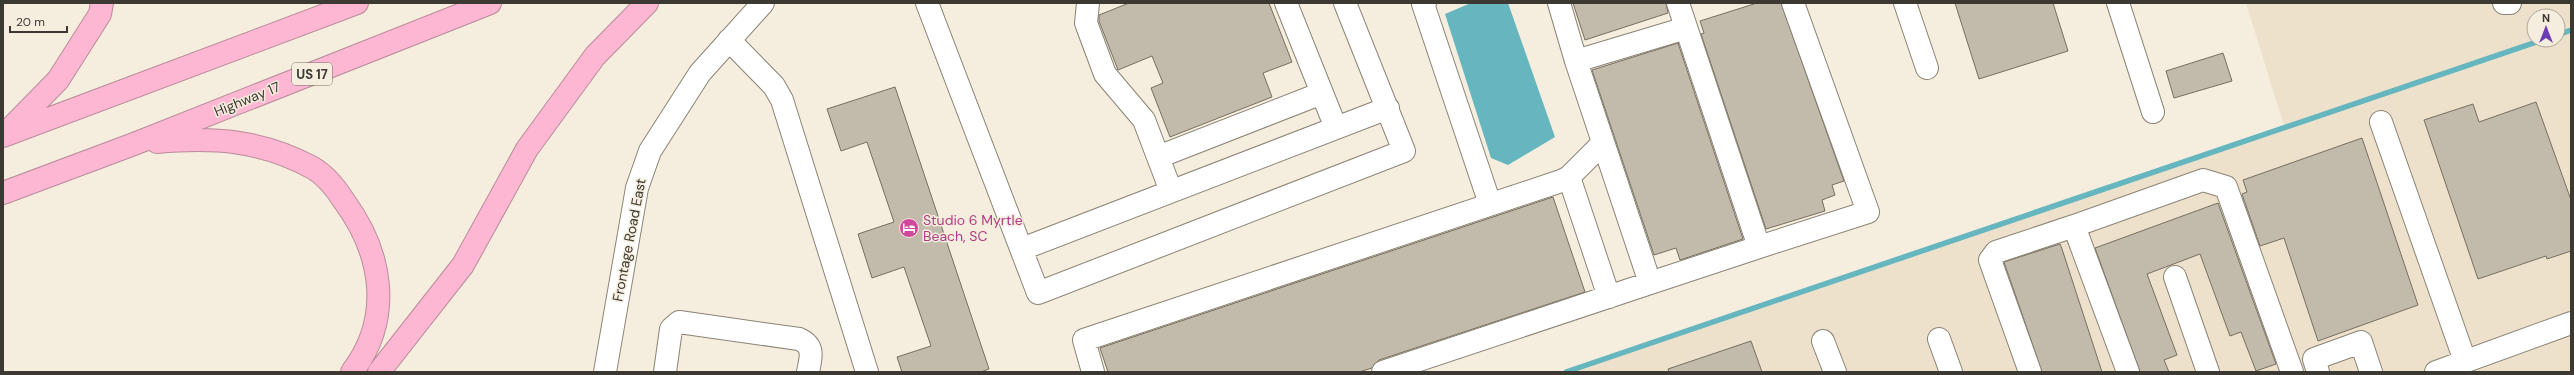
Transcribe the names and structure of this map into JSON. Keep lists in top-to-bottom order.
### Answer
{
  "streets": {
    "highway": ["US 17", "Highway 17"],
    "street": ["Frontage Road East"]
  },
  "places": {
    "hotel": ["Studio 6 Myrtle Beach, SC"]
  },
  "scale_bar": "20 m",
  "north": "top"
}
